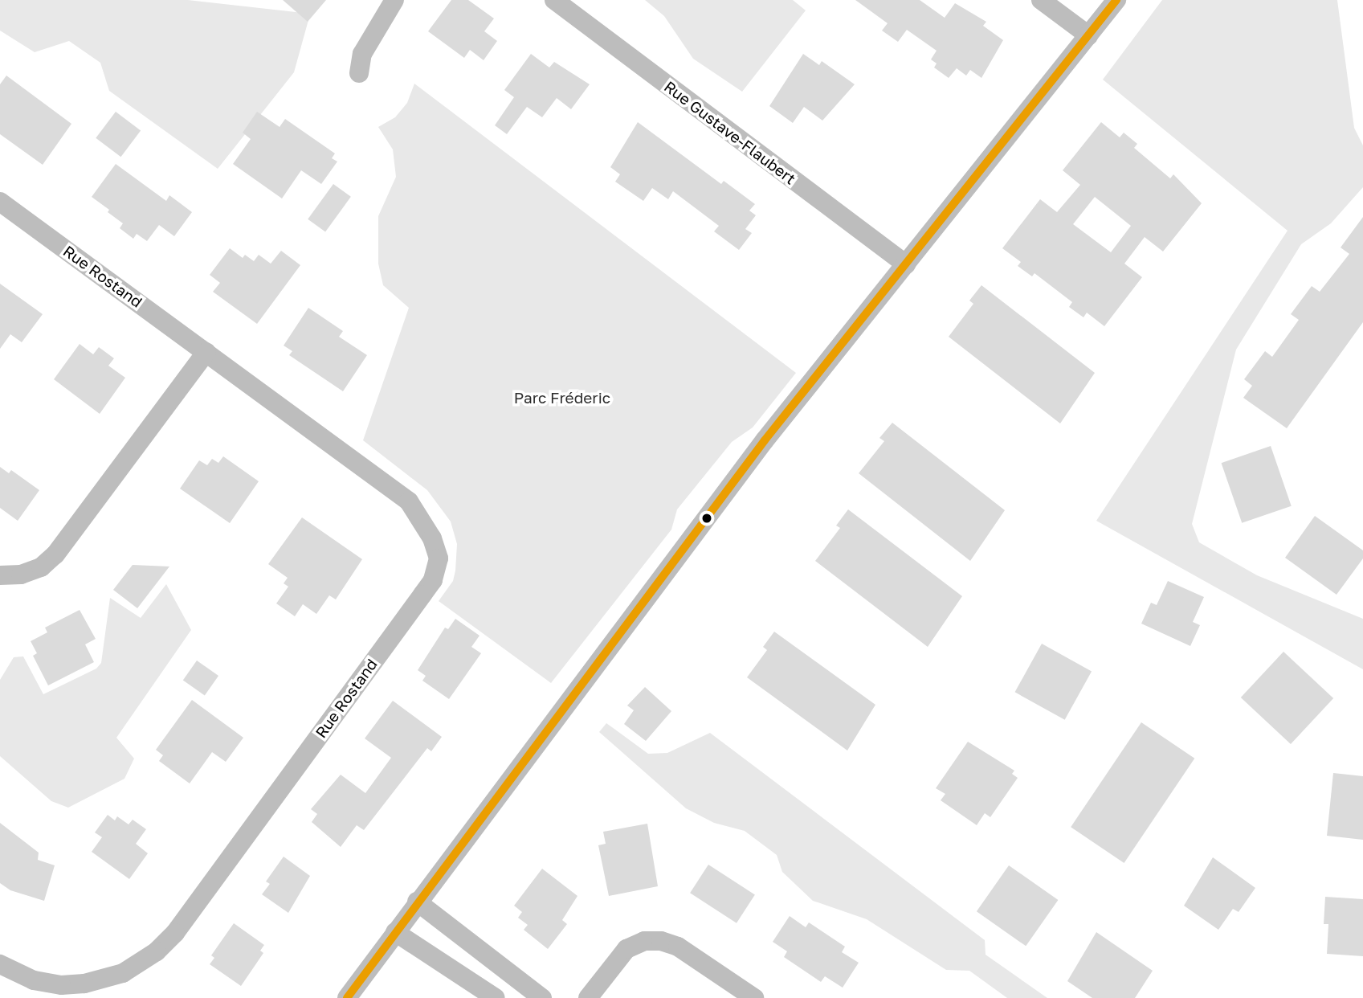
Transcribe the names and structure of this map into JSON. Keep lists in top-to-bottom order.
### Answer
{
  "streets": {
    "street": ["Rue Gustave-Flaubert", "Rue Rostand"]
  },
  "parks": ["Parc Fréderic"]
}
